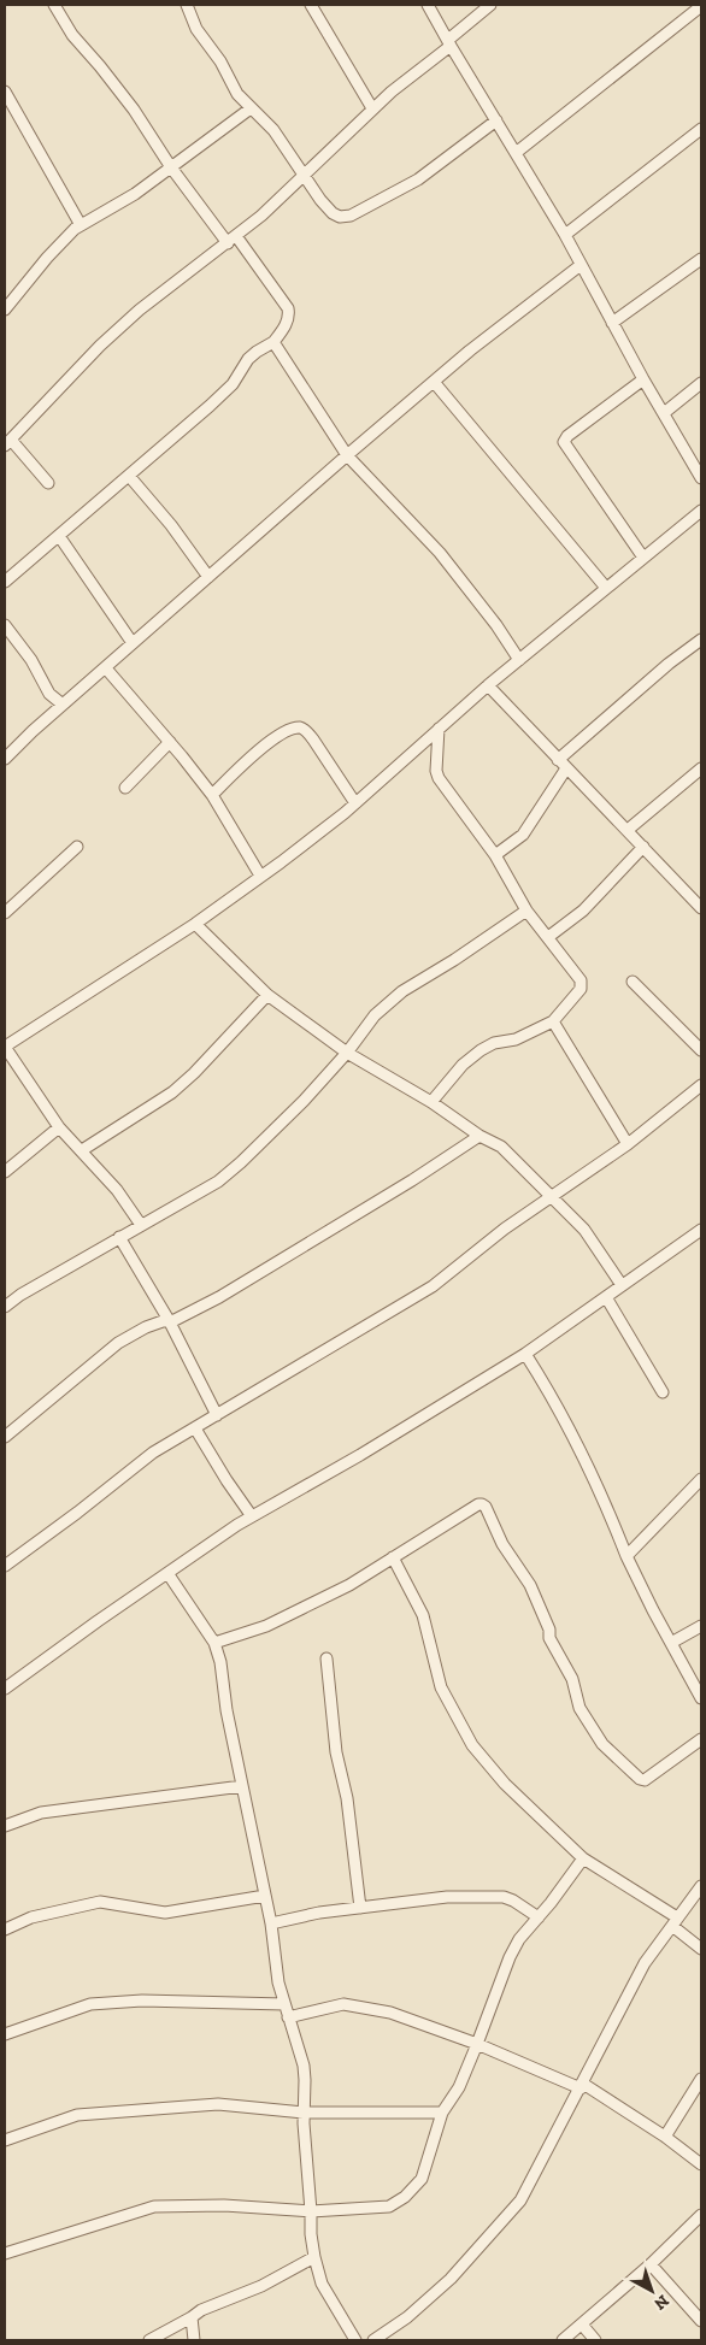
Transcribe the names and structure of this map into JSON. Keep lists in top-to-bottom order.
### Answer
{
  "north": "bottom right"
}
